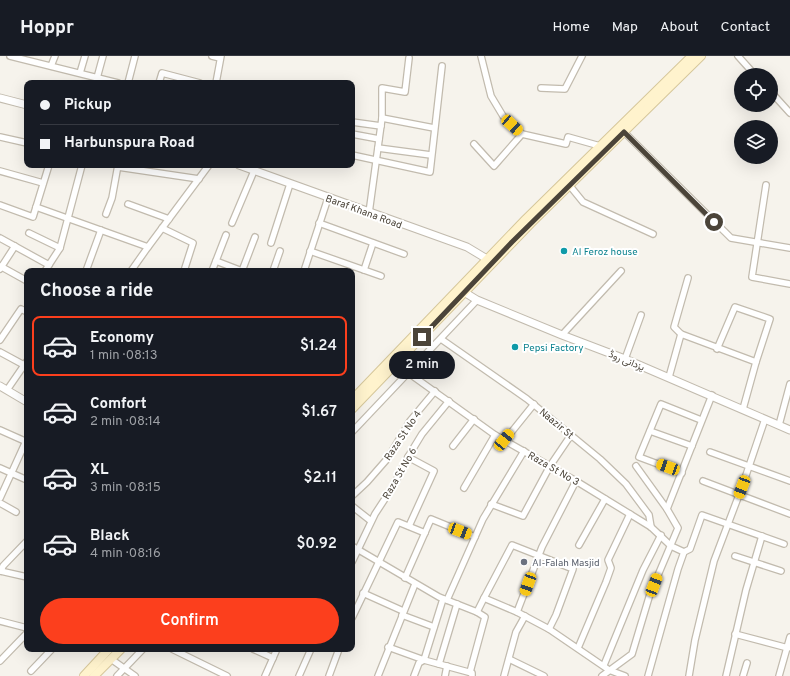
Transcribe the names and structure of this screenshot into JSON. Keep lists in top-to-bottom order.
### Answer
{
  "streets": {
    "street": [
      "Baraf Khana Road",
      "یزدانی روڈ",
      "Naazir St",
      "Raza St No 4",
      "Raza St No 3",
      "Raza St No 6"
    ]
  },
  "crossings": [
    ["Naazir St", "Raza St No 3"],
    ["Raza St No 4", "Raza St No 3"],
    ["Raza St No 3", "Raza St No 6"]
  ],
  "places": ["Al Feroz house", "Pepsi Factory", "Al-Falah Masjid"],
  "page": {
    "header": "Hoppr",
    "nav": [
      "Home",
      "Map",
      "About",
      "Contact"
    ],
    "banner": ["Pickup", "Harbunspura Road"],
    "heading": "Choose a ride",
    "list": [
      {
        "name": "Economy",
        "note": "1 min · 08:13",
        "value": "$1.24"
      },
      {
        "name": "Comfort",
        "note": "2 min · 08:14",
        "value": "$1.67"
      },
      {
        "name": "XL",
        "note": "3 min · 08:15",
        "value": "$2.11"
      },
      {
        "name": "Black",
        "note": "4 min · 08:16",
        "value": "$0.92"
      }
    ],
    "bubble": "2 min",
    "buttons": "Confirm"
  }
}
